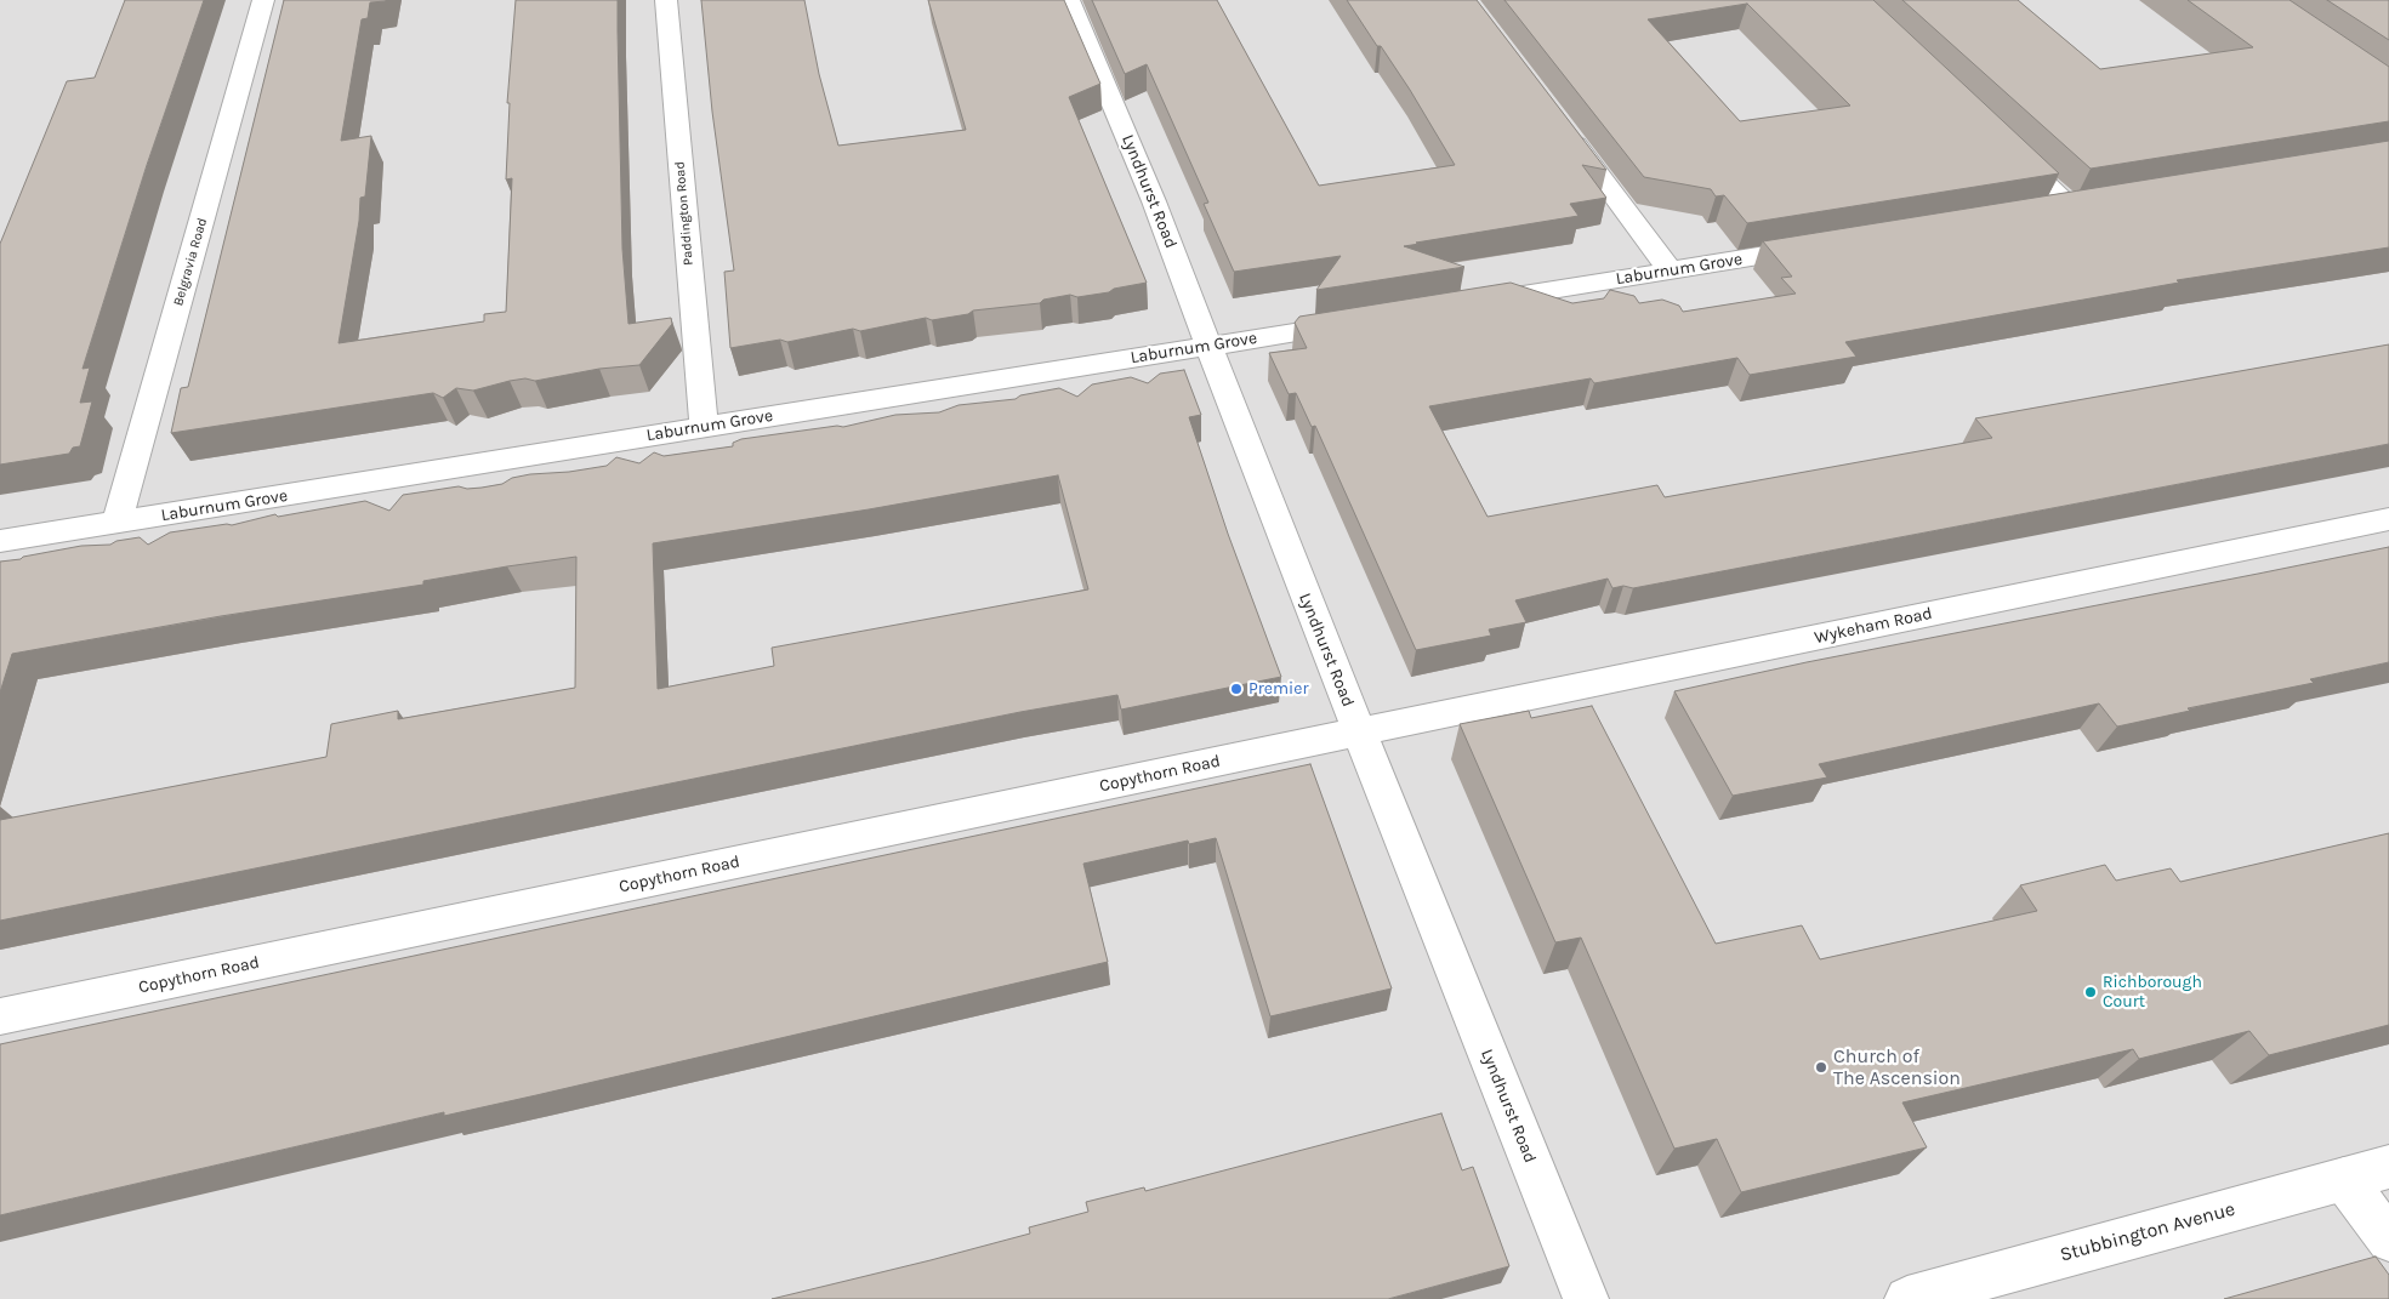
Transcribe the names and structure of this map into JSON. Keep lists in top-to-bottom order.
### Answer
{
  "streets": {
    "street": [
      "Lyndhurst Road",
      "Paddington Road",
      "Belgravia Road",
      "Laburnum Grove",
      "Wykeham Road",
      "Copythorn Road",
      "Stubbington Avenue"
    ]
  },
  "crossings": [
    ["Lyndhurst Road", "Laburnum Grove"],
    ["Lyndhurst Road", "Wykeham Road"],
    ["Lyndhurst Road", "Copythorn Road"],
    ["Paddington Road", "Laburnum Grove"],
    ["Belgravia Road", "Laburnum Grove"],
    ["Wykeham Road", "Copythorn Road"]
  ],
  "places": ["Premier", "Richborough Court", "Church of The Ascension"]
}
